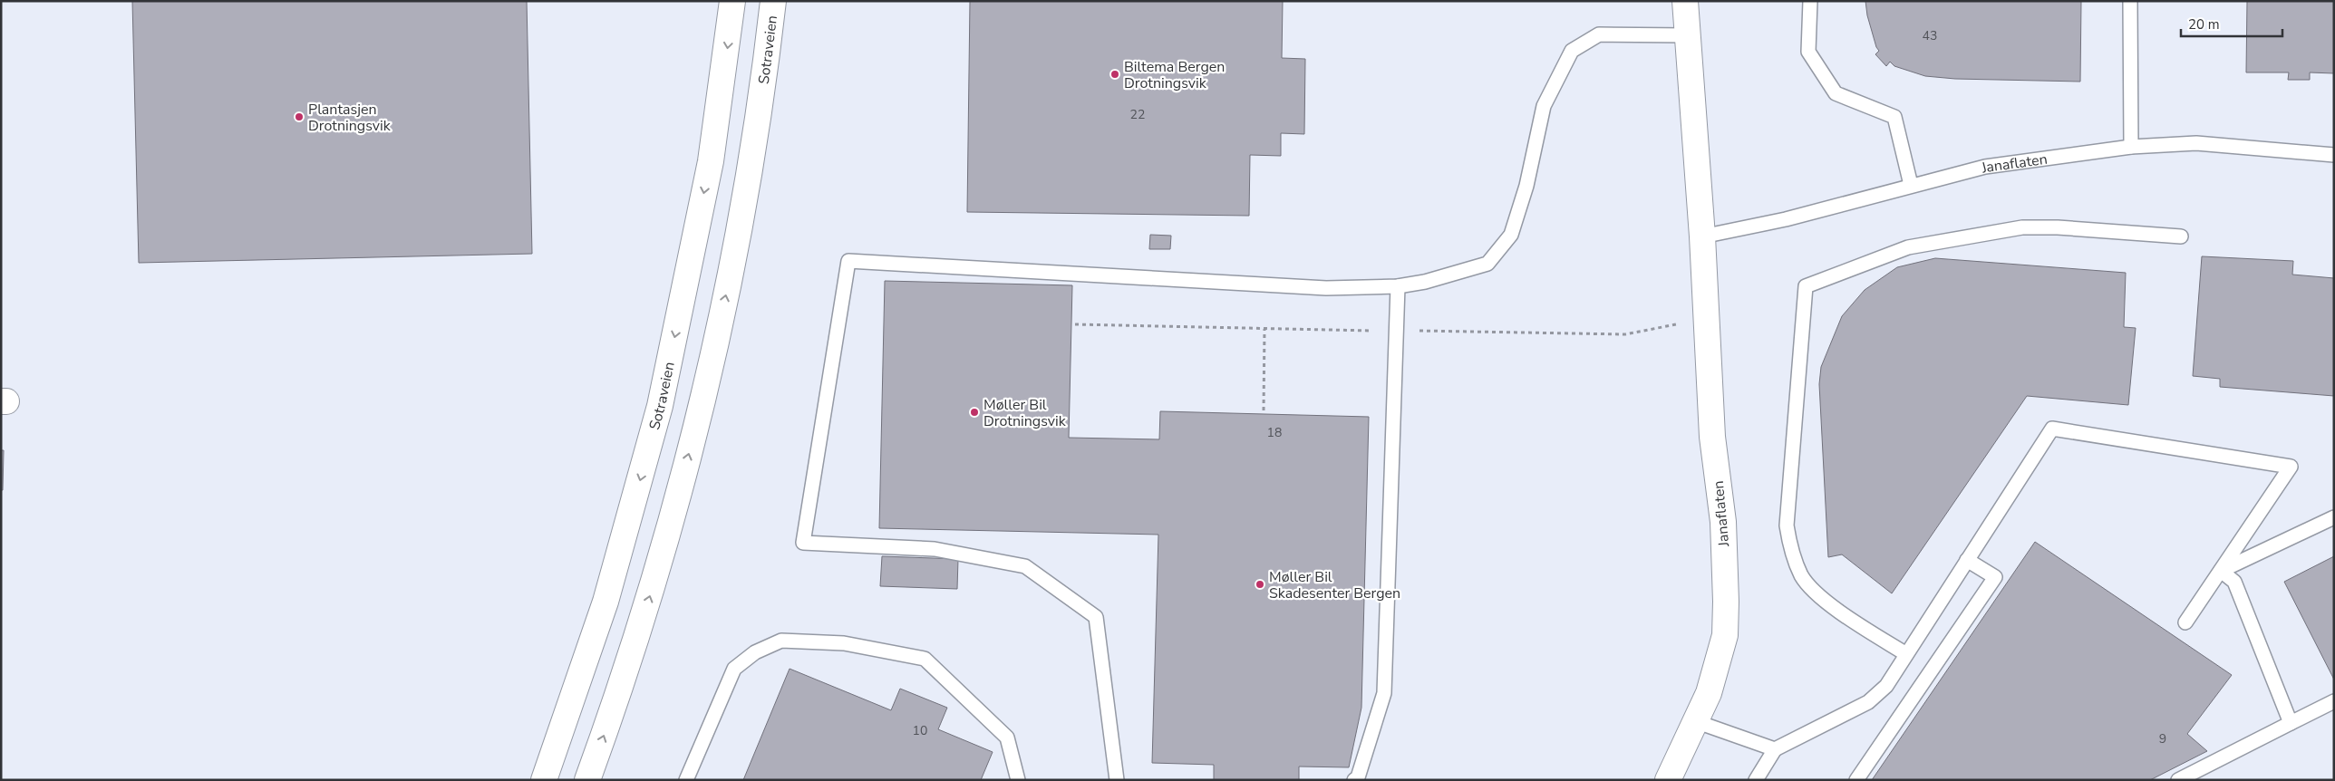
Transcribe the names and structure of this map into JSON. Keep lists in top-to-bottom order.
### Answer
{
  "streets": {
    "main road": ["Sotraveien", "Janaflaten"]
  },
  "places": [
    "Biltema Bergen Drotningsvik",
    "Plantasjen Drotningsvik",
    "Møller Bil Drotningsvik",
    "Møller Bil Skadesenter Bergen"
  ],
  "house_numbers": [
    "43",
    "22",
    "18",
    "10",
    "9"
  ],
  "scale_bar": "20 m"
}
